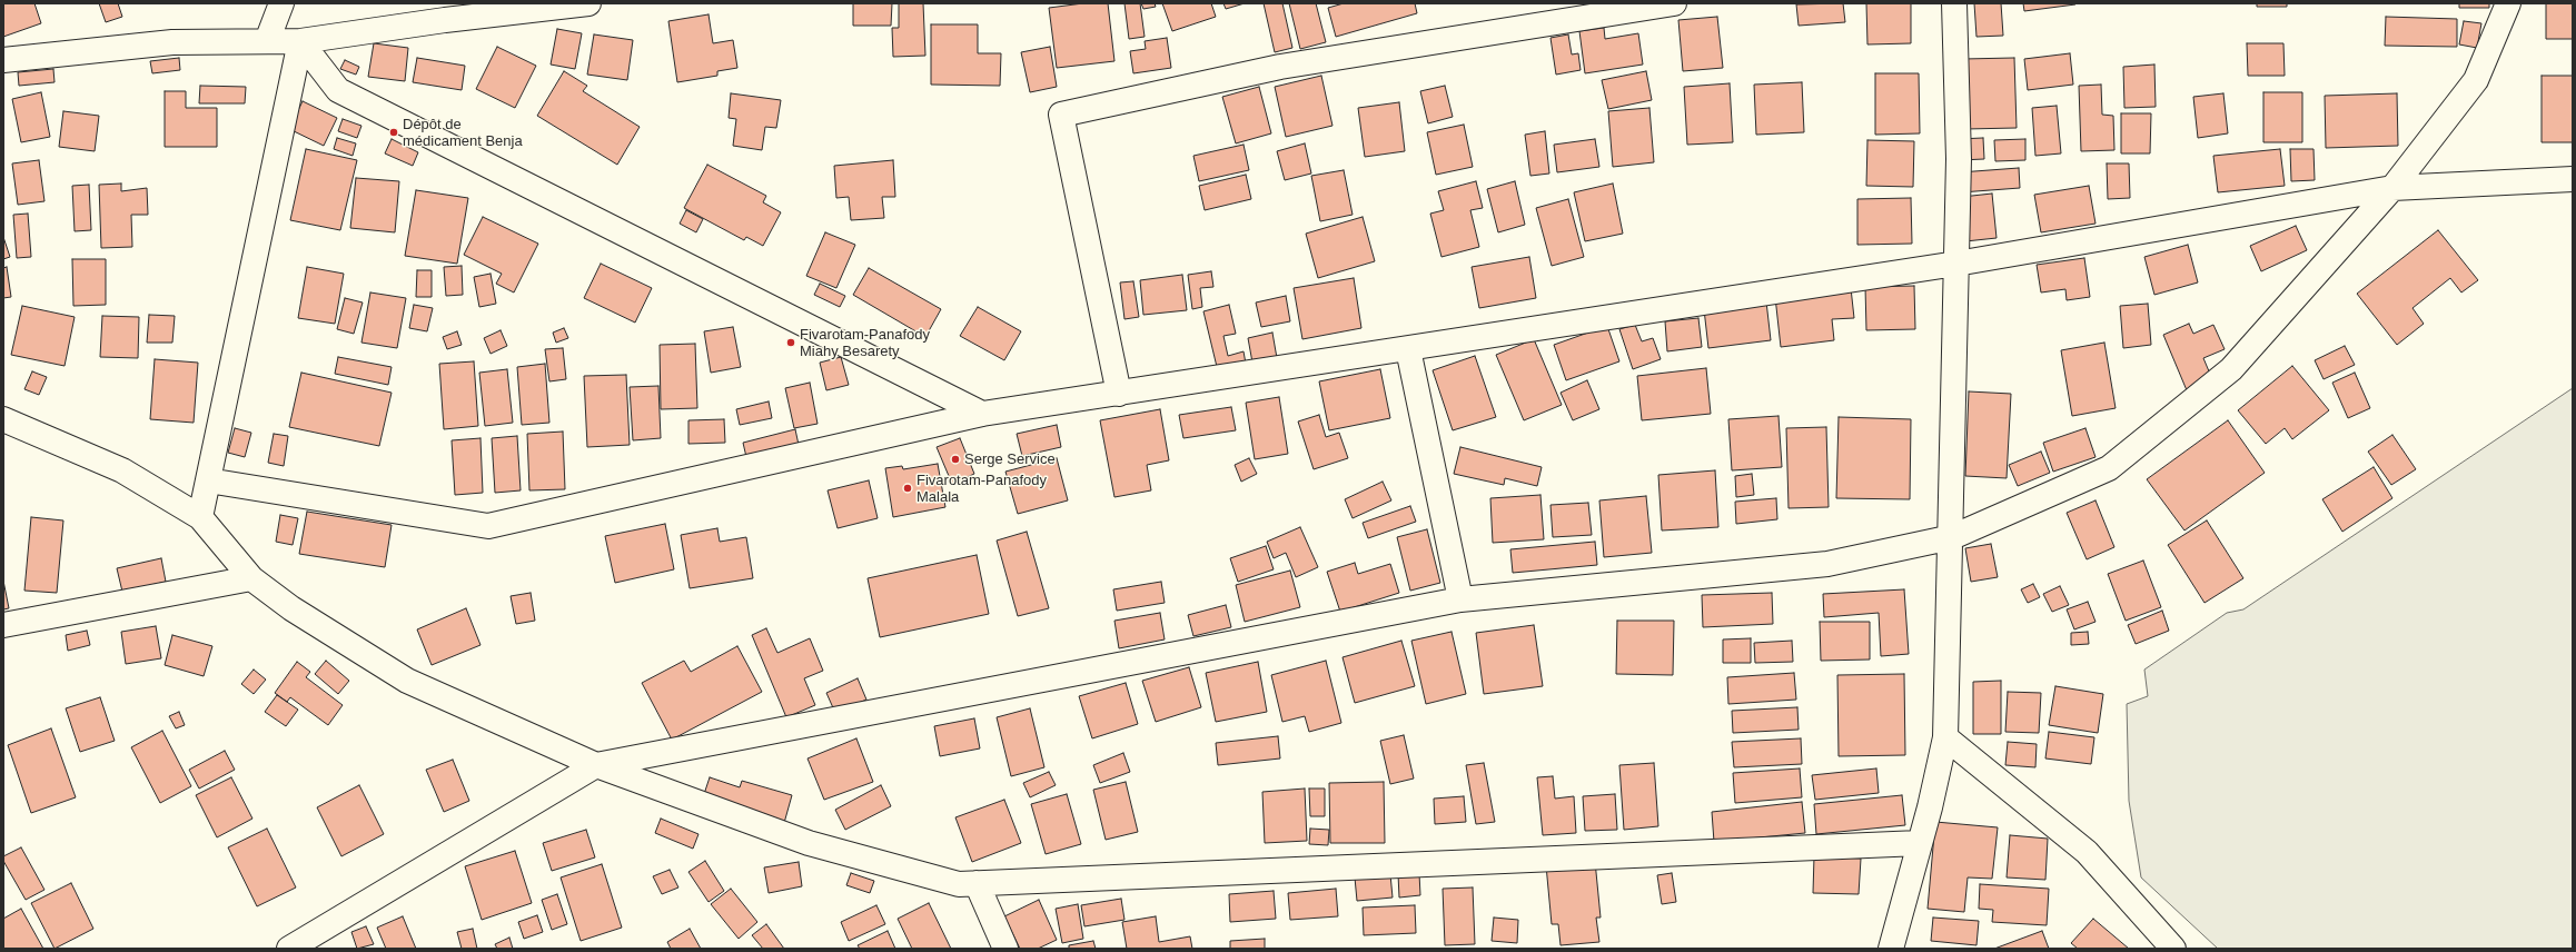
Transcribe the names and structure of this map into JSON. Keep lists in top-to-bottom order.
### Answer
{
  "places": [
    "Dépôt de médicament Benja",
    "Fivarotam-Panafody Miahy Besarety",
    "Serge Service",
    "Fivarotam-Panafody Malala"
  ]
}
